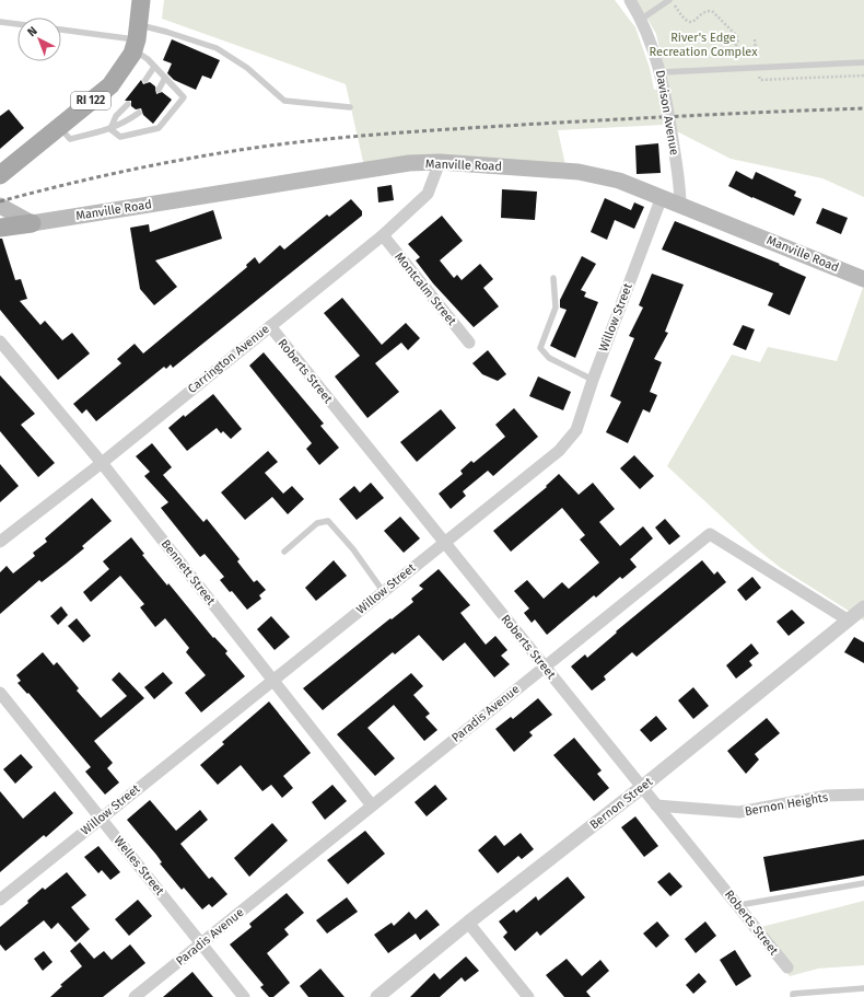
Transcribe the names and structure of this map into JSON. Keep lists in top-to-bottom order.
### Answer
{
  "streets": {
    "main road": ["RI 122", "Manville Road"],
    "street": [
      "Davison Avenue",
      "Montcalm Street",
      "Willow Street",
      "Carrington Avenue",
      "Roberts Street",
      "Bennett Street",
      "Paradis Avenue",
      "Bernon Street",
      "Bernon Heights",
      "Welles Street"
    ]
  },
  "crossings": [
    ["Davison Avenue", "Manville Road"],
    ["Manville Road", "Willow Street"],
    ["Manville Road", "Carrington Avenue"],
    ["Montcalm Street", "Carrington Avenue"],
    ["Willow Street", "Roberts Street"],
    ["Willow Street", "Bennett Street"],
    ["Willow Street", "Welles Street"],
    ["Carrington Avenue", "Roberts Street"],
    ["Carrington Avenue", "Bennett Street"],
    ["Roberts Street", "Paradis Avenue"],
    ["Roberts Street", "Bernon Street"],
    ["Roberts Street", "Bernon Heights"],
    ["Bennett Street", "Paradis Avenue"],
    ["Paradis Avenue", "Bernon Street"],
    ["Paradis Avenue", "Welles Street"]
  ],
  "parks": ["River's Edge Recreation Complex"],
  "north": "top left"
}
